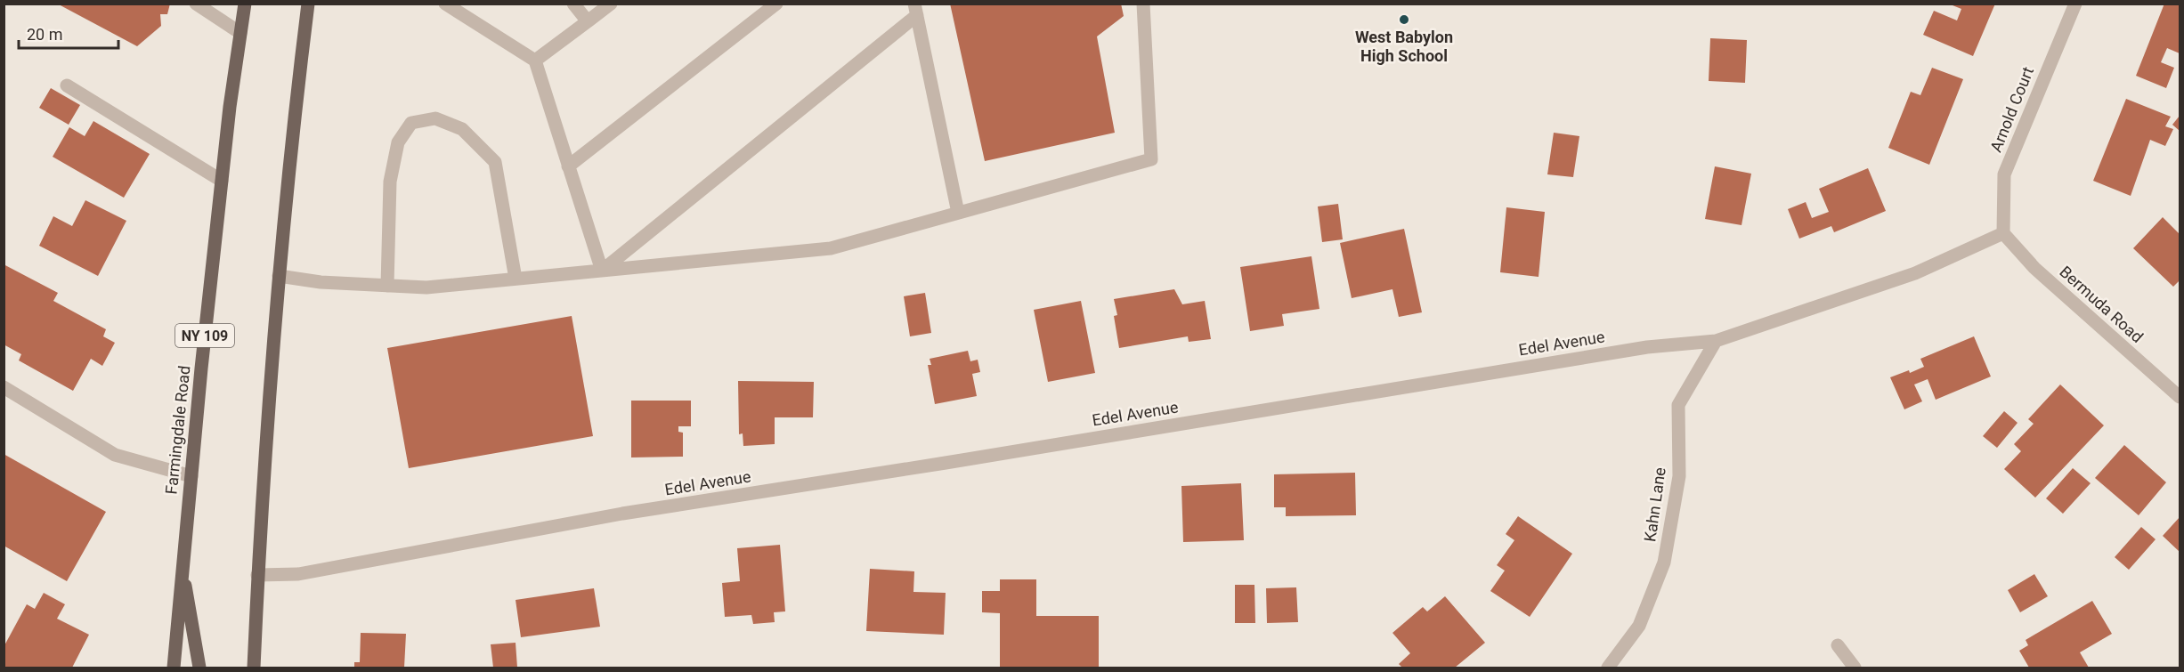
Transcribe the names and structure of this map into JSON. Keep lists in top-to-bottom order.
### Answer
{
  "streets": {
    "main road": ["NY 109", "Farmingdale Road"],
    "street": [
      "Arnold Court",
      "Bermuda Road",
      "Edel Avenue",
      "Kahn Lane"
    ]
  },
  "crossings": [
    ["Arnold Court", "Bermuda Road"],
    ["Arnold Court", "Edel Avenue"],
    ["Bermuda Road", "Edel Avenue"],
    ["Edel Avenue", "Kahn Lane"]
  ],
  "places": ["West Babylon High School"],
  "scale_bar": "20 m"
}
